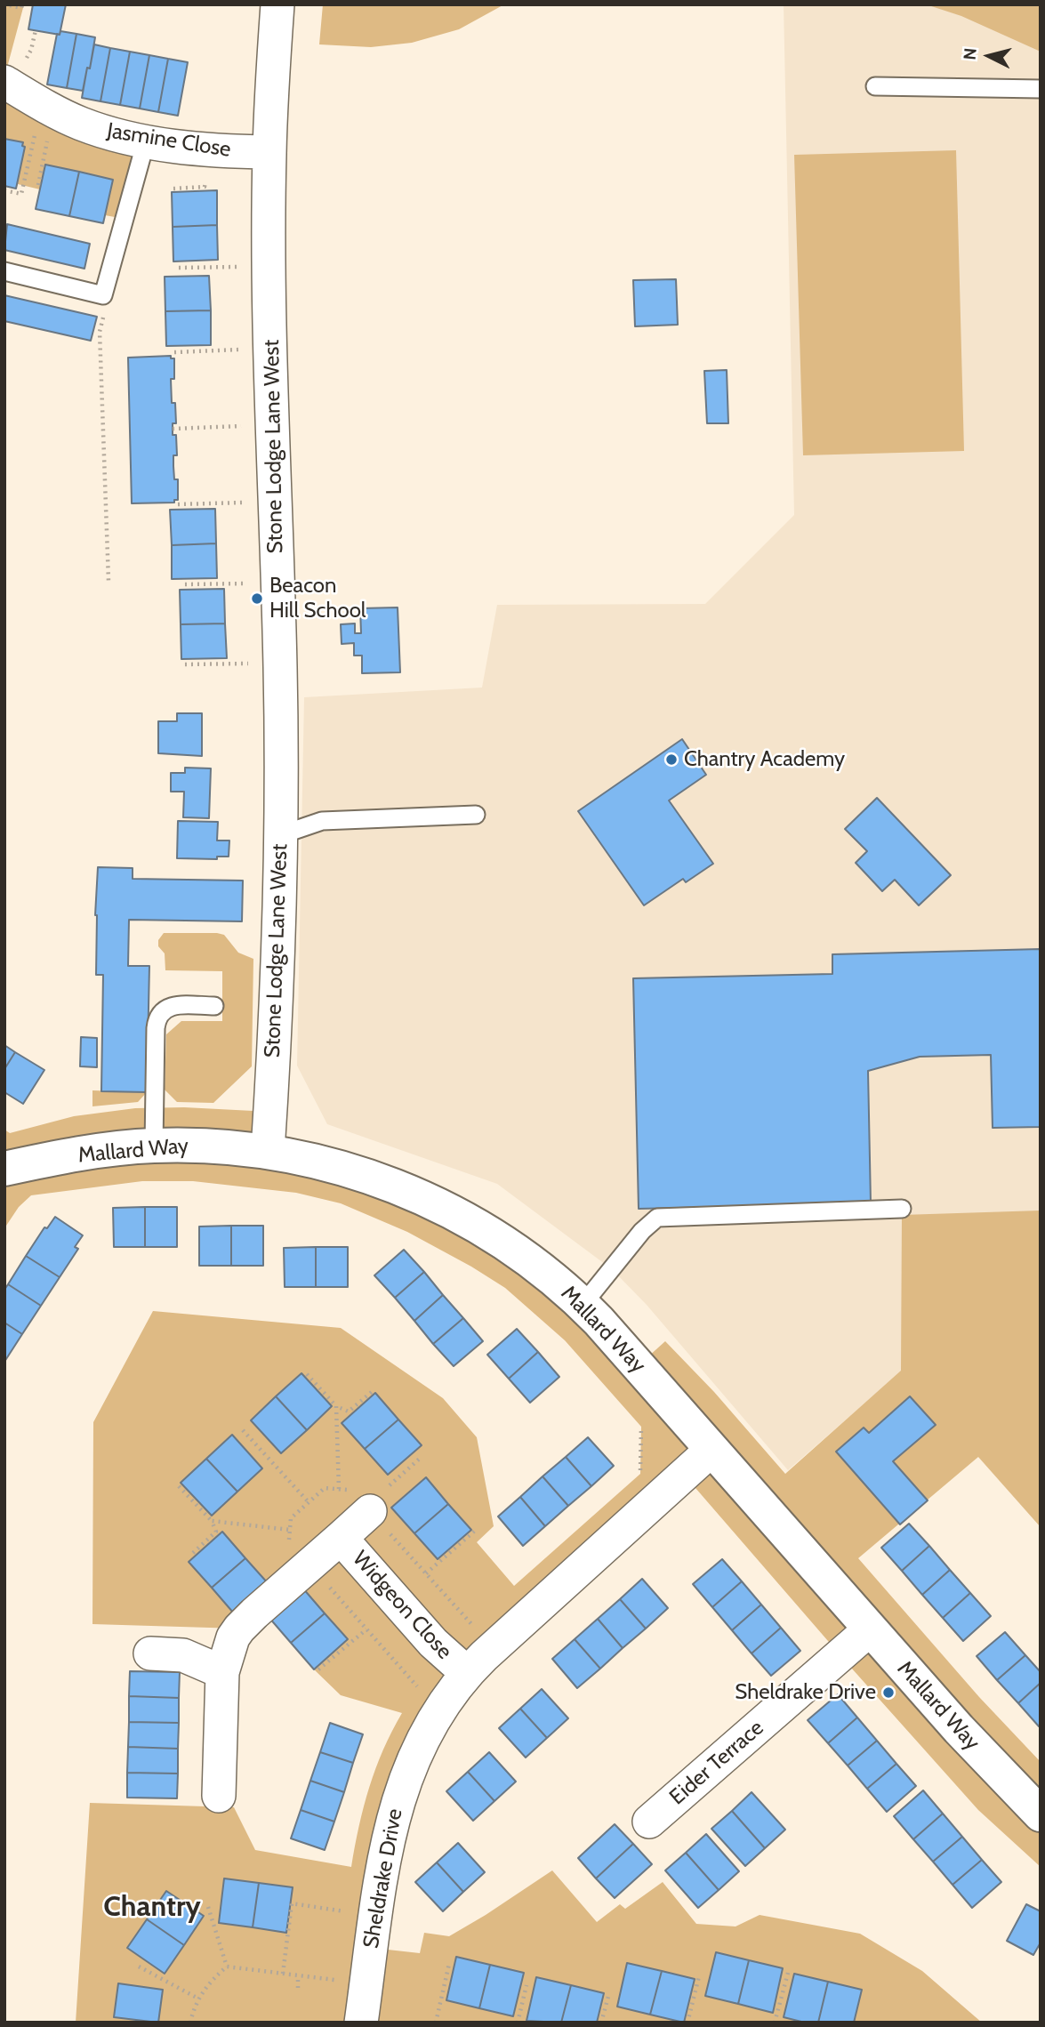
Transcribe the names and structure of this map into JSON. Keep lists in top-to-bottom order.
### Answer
{
  "streets": {
    "street": [
      "Jasmine Close",
      "Stone Lodge Lane West",
      "Mallard Way",
      "Widgeon Close",
      "Eider Terrace",
      "Sheldrake Drive"
    ]
  },
  "crossings": [
    ["Jasmine Close", "Stone Lodge Lane West"],
    ["Stone Lodge Lane West", "Mallard Way"],
    ["Mallard Way", "Eider Terrace"],
    ["Mallard Way", "Sheldrake Drive"],
    ["Widgeon Close", "Sheldrake Drive"]
  ],
  "districts": ["Chantry"],
  "places": ["Beacon Hill School", "Chantry Academy", "Sheldrake Drive"],
  "north": "left"
}
